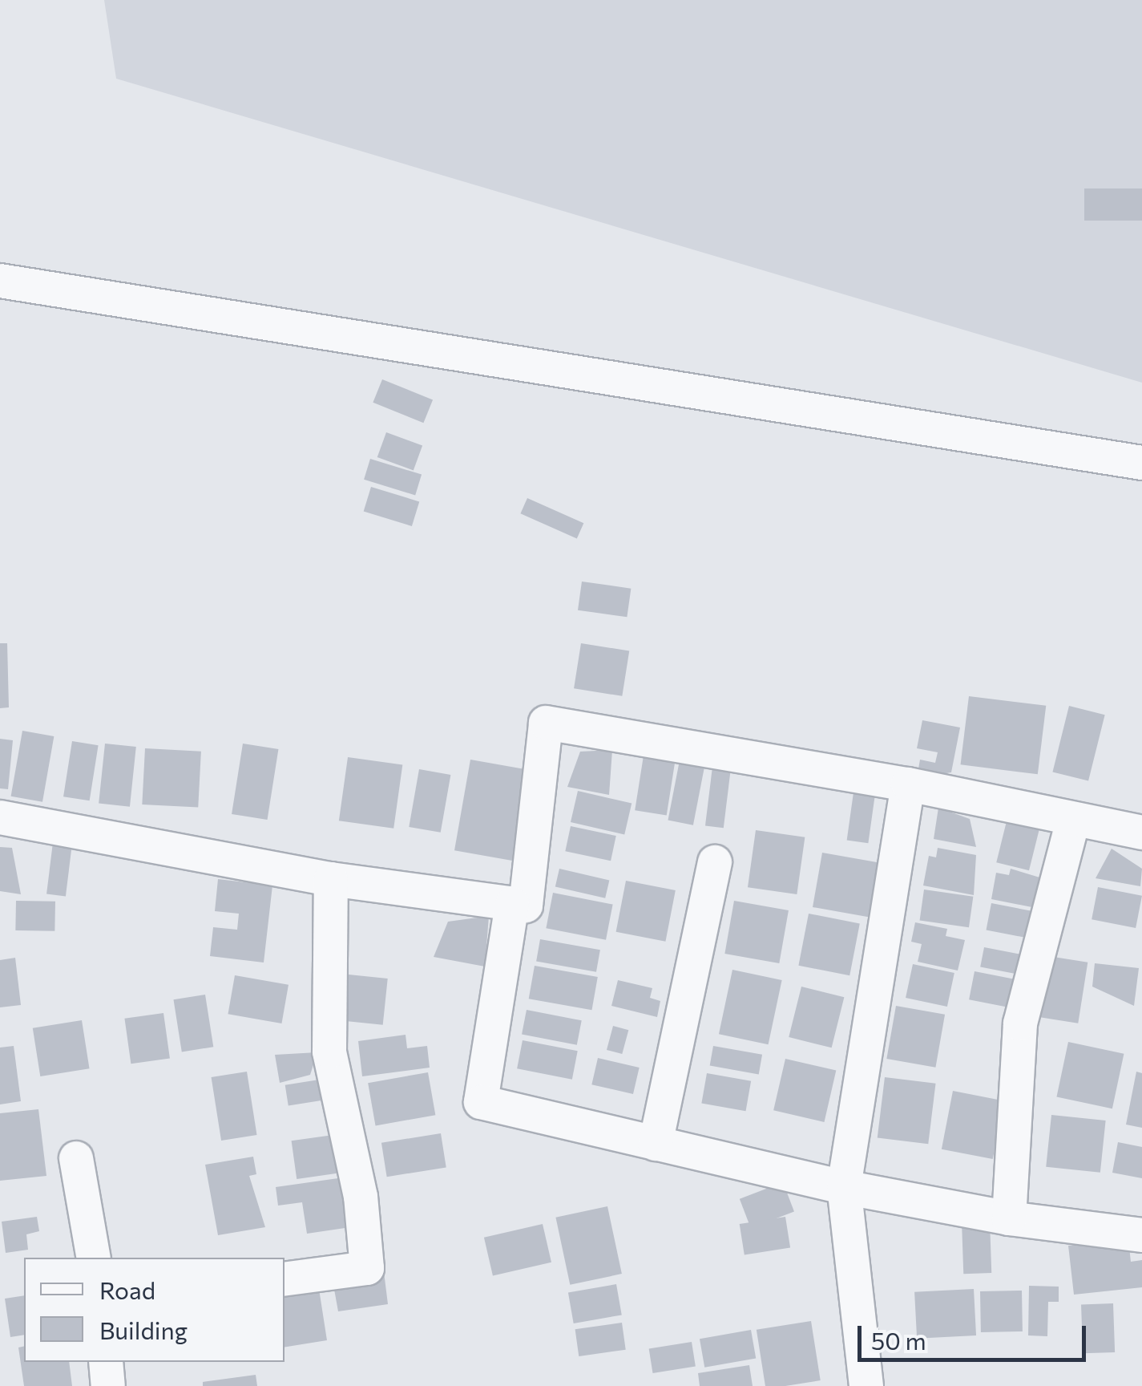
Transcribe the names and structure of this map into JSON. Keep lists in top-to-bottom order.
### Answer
{
  "legend": ["Road", "Building"],
  "scale_bar": "50 m"
}
